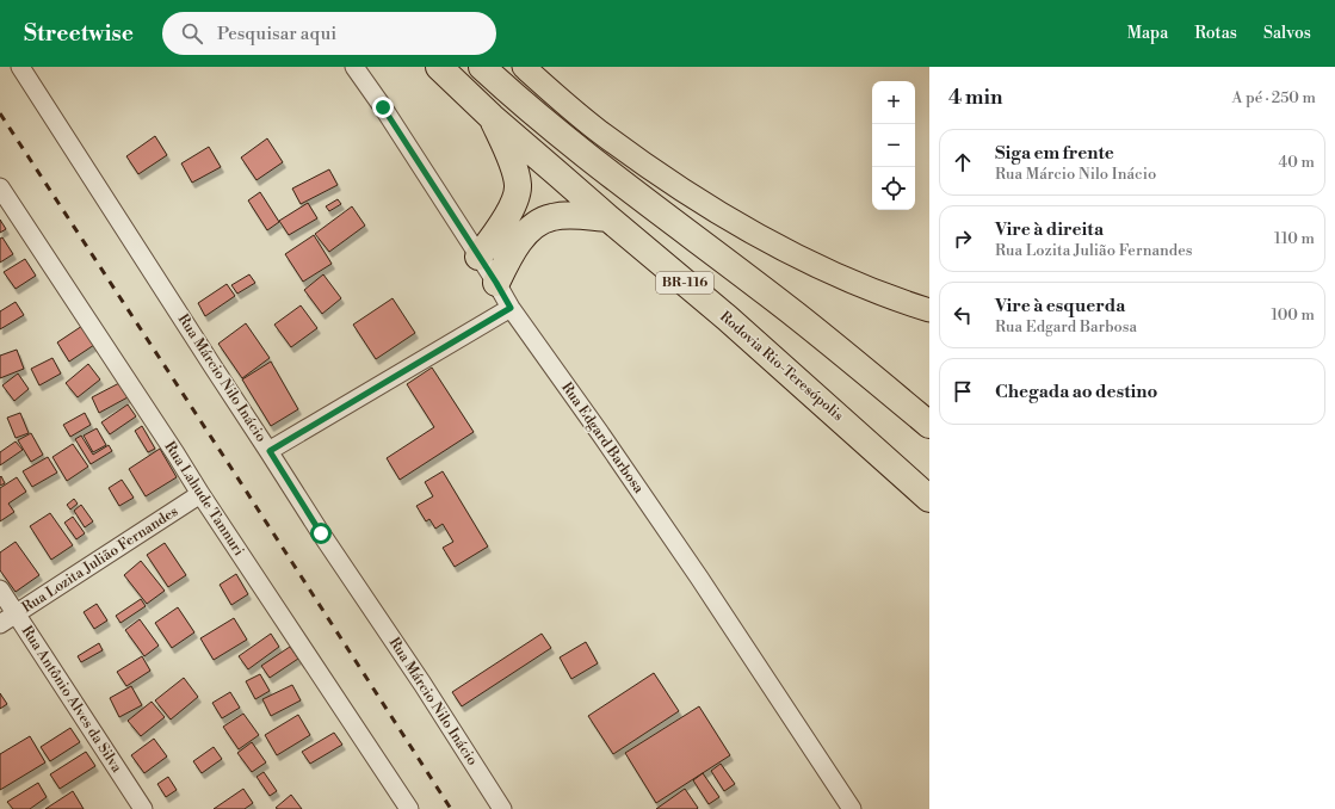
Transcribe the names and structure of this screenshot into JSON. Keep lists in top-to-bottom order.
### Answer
{
  "streets": {
    "highway": ["BR-116", "Rodovia Rio-Teresópolis"],
    "street": [
      "Rua Márcio Nilo Inácio",
      "Rua Edgard Barbosa",
      "Rua Lahude Tannuri",
      "Rua Lozita Julião Fernandes",
      "Rua Antônio Alves da Silva"
    ]
  },
  "crossings": [
    ["Rua Lahude Tannuri", "Rua Lozita Julião Fernandes"],
    ["Rua Lozita Julião Fernandes", "Rua Antônio Alves da Silva"]
  ],
  "page": {
    "header": "Streetwise",
    "search": "Pesquisar aqui",
    "nav": ["Mapa", "Rotas", "Salvos"],
    "heading": ["4 min", "A pé · 250 m"],
    "map_buttons": ["+", "−"],
    "list": [
      ["Siga em frente", "Rua Márcio Nilo Inácio", "40 m"],
      ["Vire à direita", "Rua Lozita Julião Fernandes", "110 m"],
      ["Vire à esquerda", "Rua Edgard Barbosa", "100 m"],
      "Chegada ao destino"
    ]
  }
}
